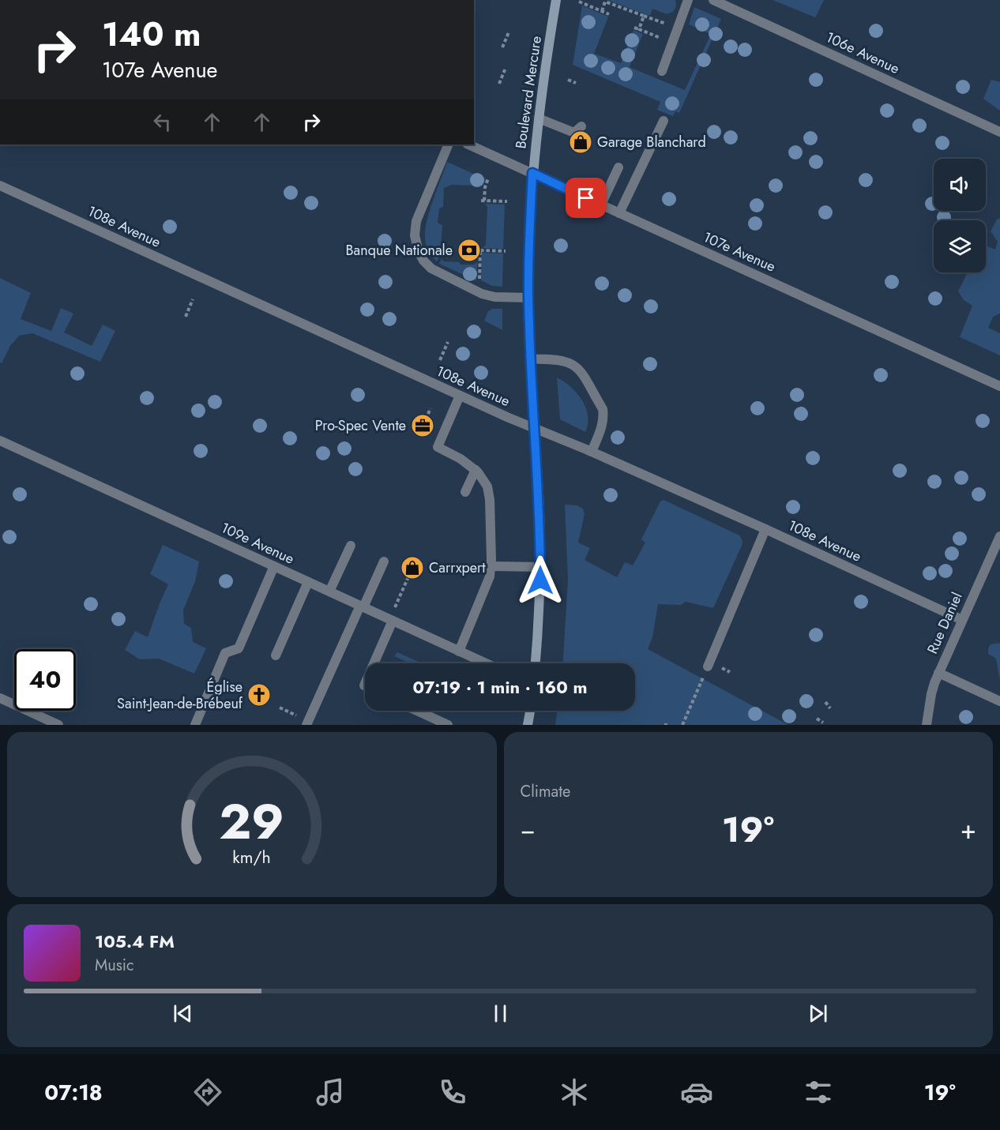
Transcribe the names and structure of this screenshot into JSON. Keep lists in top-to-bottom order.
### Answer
{
  "streets": {
    "street": [
      "106e Avenue",
      "Boulevard Mercure",
      "108e Avenue",
      "107e Avenue",
      "109e Avenue",
      "Rue Daniel"
    ]
  },
  "crossings": [
    ["Boulevard Mercure", "108e Avenue"],
    ["Boulevard Mercure", "107e Avenue"],
    ["108e Avenue", "Rue Daniel"]
  ],
  "places": {
    "shop": ["Garage Blanchard", "Carrxpert"],
    "bank": ["Banque Nationale"],
    "office": ["Pro-Spec Vente"],
    "church": ["Église Saint-Jean-de-Brébeuf"]
  },
  "page": {
    "turn": ["140 m", "107e Avenue"],
    "limit": "40",
    "trip": "07:19 · 1 min · 160 m",
    "tile": "Climate",
    "heat": ["−", "19°", "+"],
    "song": ["105.4 FM", "Music"],
    "tabs": ["07:18", "19°"],
    "gauge": ["29", "km/h"]
  }
}
